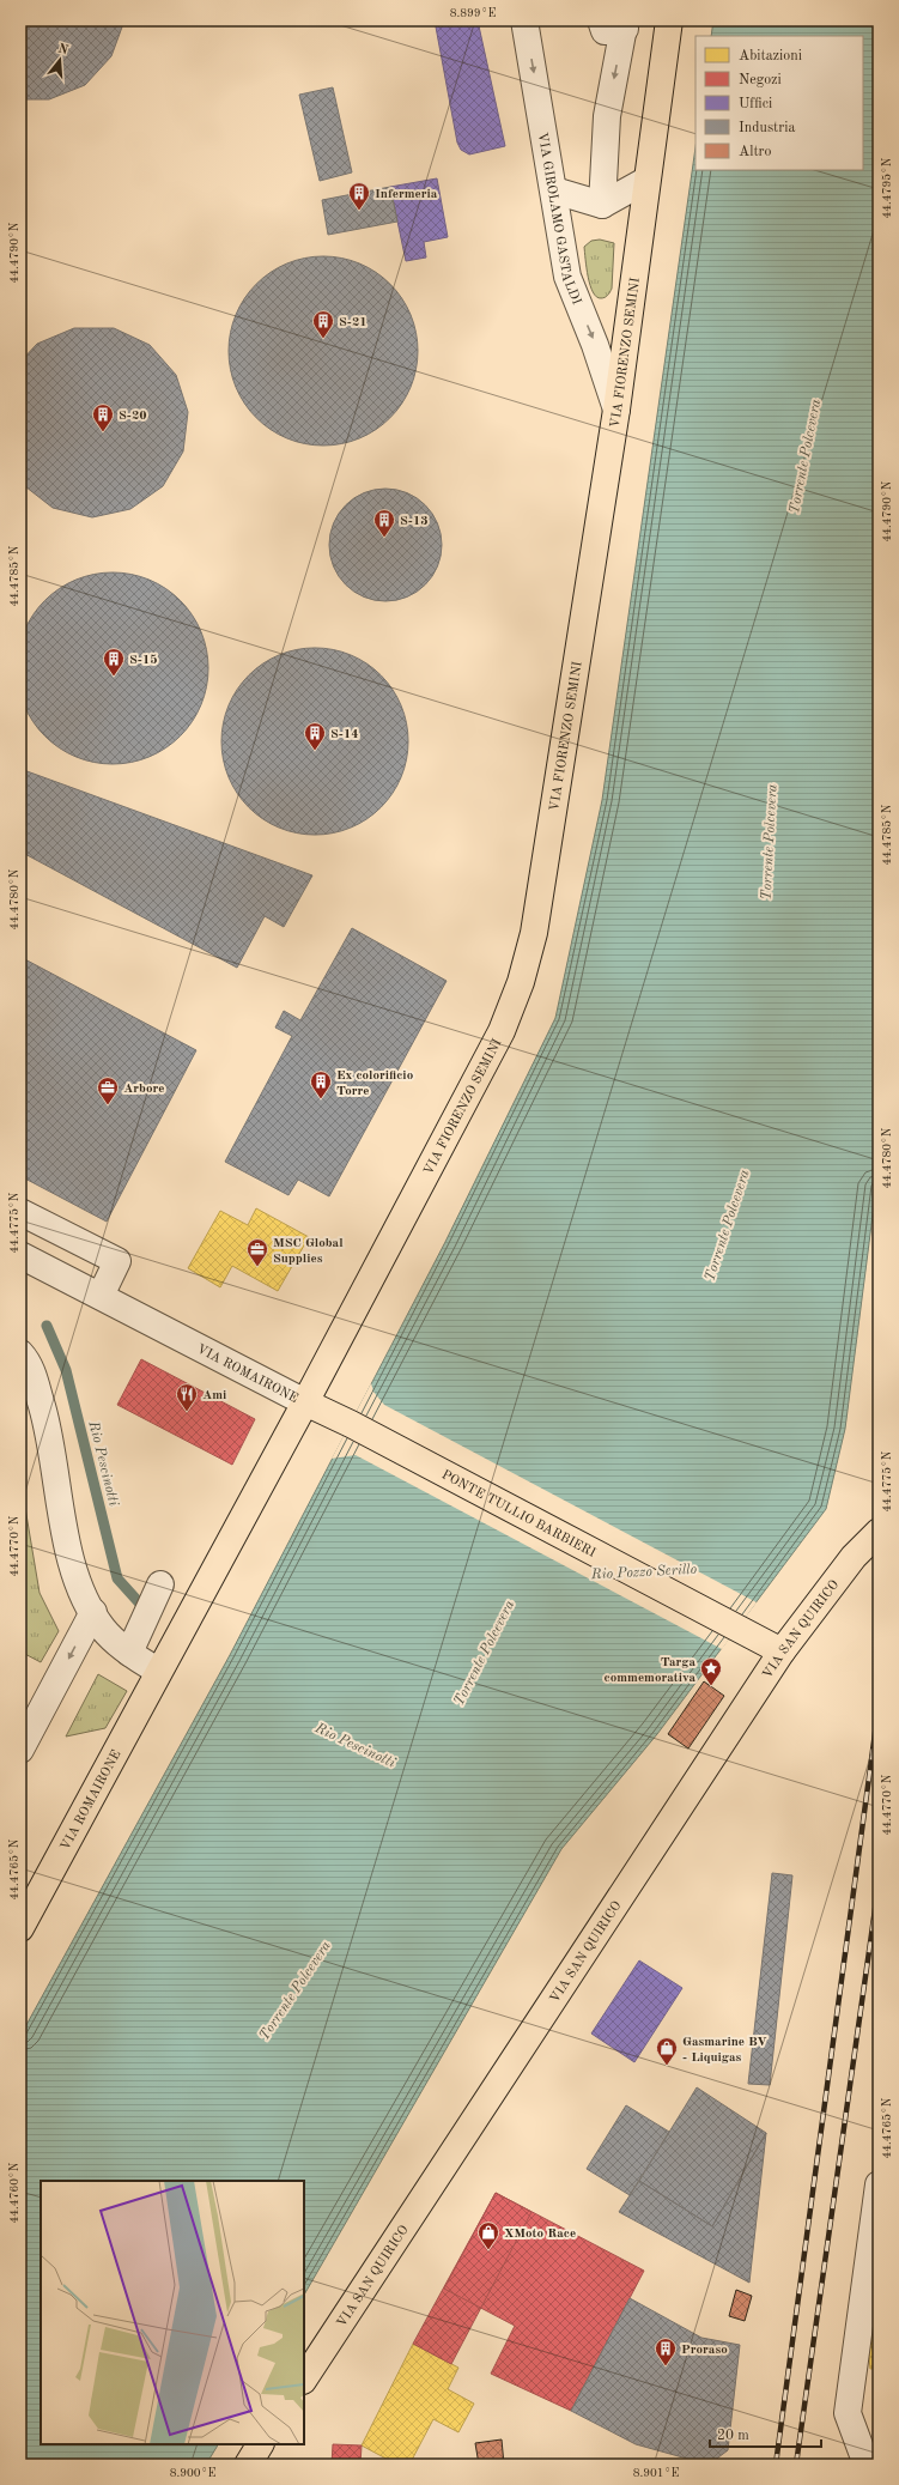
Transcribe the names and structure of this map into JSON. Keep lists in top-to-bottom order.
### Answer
{
  "streets": {
    "main road": [
      "VIA FIORENZO SEMINI",
      "VIA ROMAIRONE",
      "PONTE TULLIO BARBIERI",
      "VIA SAN QUIRICO"
    ],
    "street": ["VIA GIROLAMO GASTALDI"]
  },
  "crossings": [
    ["VIA GIROLAMO GASTALDI", "VIA FIORENZO SEMINI"],
    ["VIA FIORENZO SEMINI", "VIA ROMAIRONE"],
    ["VIA FIORENZO SEMINI", "PONTE TULLIO BARBIERI"],
    ["VIA ROMAIRONE", "PONTE TULLIO BARBIERI"],
    ["PONTE TULLIO BARBIERI", "VIA SAN QUIRICO"]
  ],
  "water": ["Torrente Polcevera", "Rio Pescinotti", "Rio Pozzo Serillo"],
  "places": {
    "building": [
      "Infermeria",
      "S-21",
      "S-20",
      "S-13",
      "S-15",
      "S-14",
      "Ex colorificio Torre",
      "Proraso"
    ],
    "office": ["Arbore", "MSC Global Supplies"],
    "restaurant": ["Ami"],
    "place": ["Targa commemorativa"],
    "shop": ["Gasmarine BV - Liquigas", "XMoto Race"]
  },
  "legend": [
    "Abitazioni",
    "Negozi",
    "Uffici",
    "Industria",
    "Altro"
  ],
  "scale_bar": "20 m",
  "north": "top",
  "coordinates": [
    "8.899°E",
    "44.4795°N",
    "44.4790°N",
    "44.4785°N",
    "44.4780°N",
    "44.4775°N",
    "44.4770°N",
    "44.4765°N",
    "44.4760°N",
    "8.900°E",
    "8.901°E"
  ]
}
